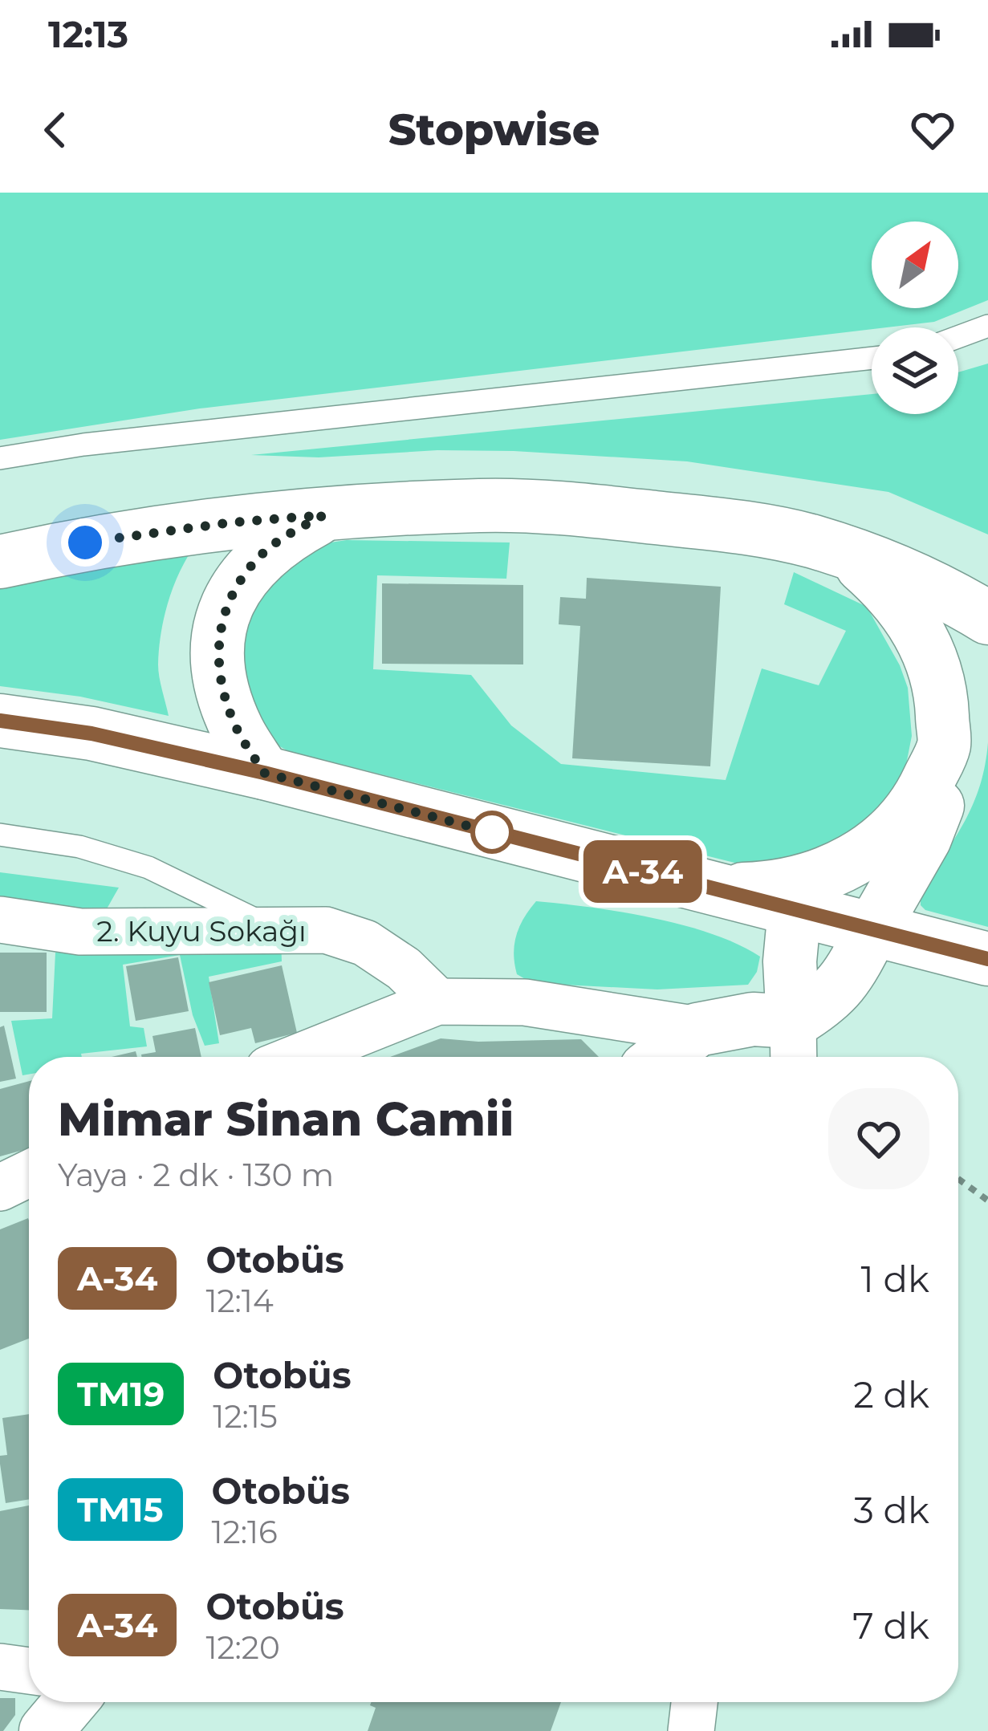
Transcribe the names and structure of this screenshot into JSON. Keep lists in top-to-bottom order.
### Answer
{
  "streets": {
    "street": ["2. Kuyu Sokağı"]
  },
  "lines": ["bus line A-34"],
  "north": "top right",
  "page": {
    "status": "12:13",
    "header": "Stopwise",
    "on_map": "A-34",
    "heading": ["Mimar Sinan Camii", "Yaya · 2 dk · 130 m"],
    "list": [
      {
        "mark": "A-34",
        "name": "Otobüs",
        "note": "12:14",
        "value": "1 dk"
      },
      {
        "mark": "TM19",
        "name": "Otobüs",
        "note": "12:15",
        "value": "2 dk"
      },
      {
        "mark": "TM15",
        "name": "Otobüs",
        "note": "12:16",
        "value": "3 dk"
      },
      {
        "mark": "A-34",
        "name": "Otobüs",
        "note": "12:20",
        "value": "7 dk"
      }
    ]
  }
}
